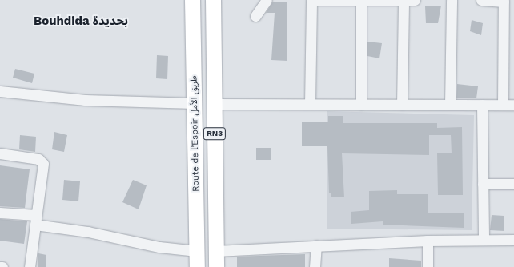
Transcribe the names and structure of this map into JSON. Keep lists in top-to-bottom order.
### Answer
{
  "streets": {
    "highway": ["Route de l’Espoir طريق الأمل", "RN3"]
  },
  "districts": ["Bouhdida بحديدة"]
}
